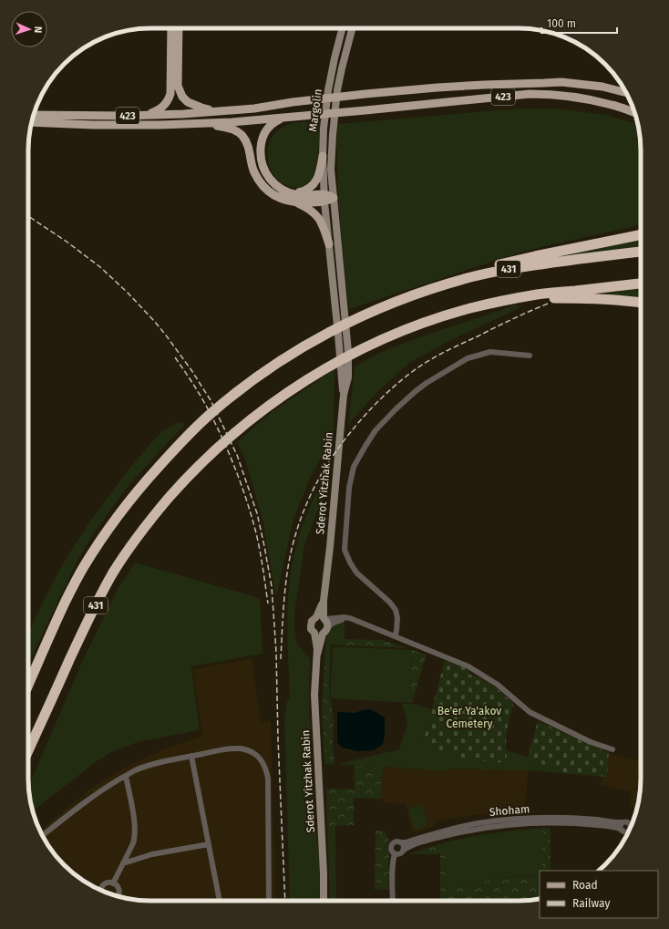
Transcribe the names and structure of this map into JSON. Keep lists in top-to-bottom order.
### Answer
{
  "streets": {
    "highway": ["431"],
    "main road": ["423", "Margolin", "Sderot Yitzhak Rabin"],
    "street": ["Shoham"]
  },
  "crossings": [
    ["Margolin", "Sderot Yitzhak Rabin"]
  ],
  "parks": ["Be'er Ya'akov Cemetery"],
  "legend": ["Road", "Railway"],
  "scale_bar": "100 m",
  "north": "right"
}
